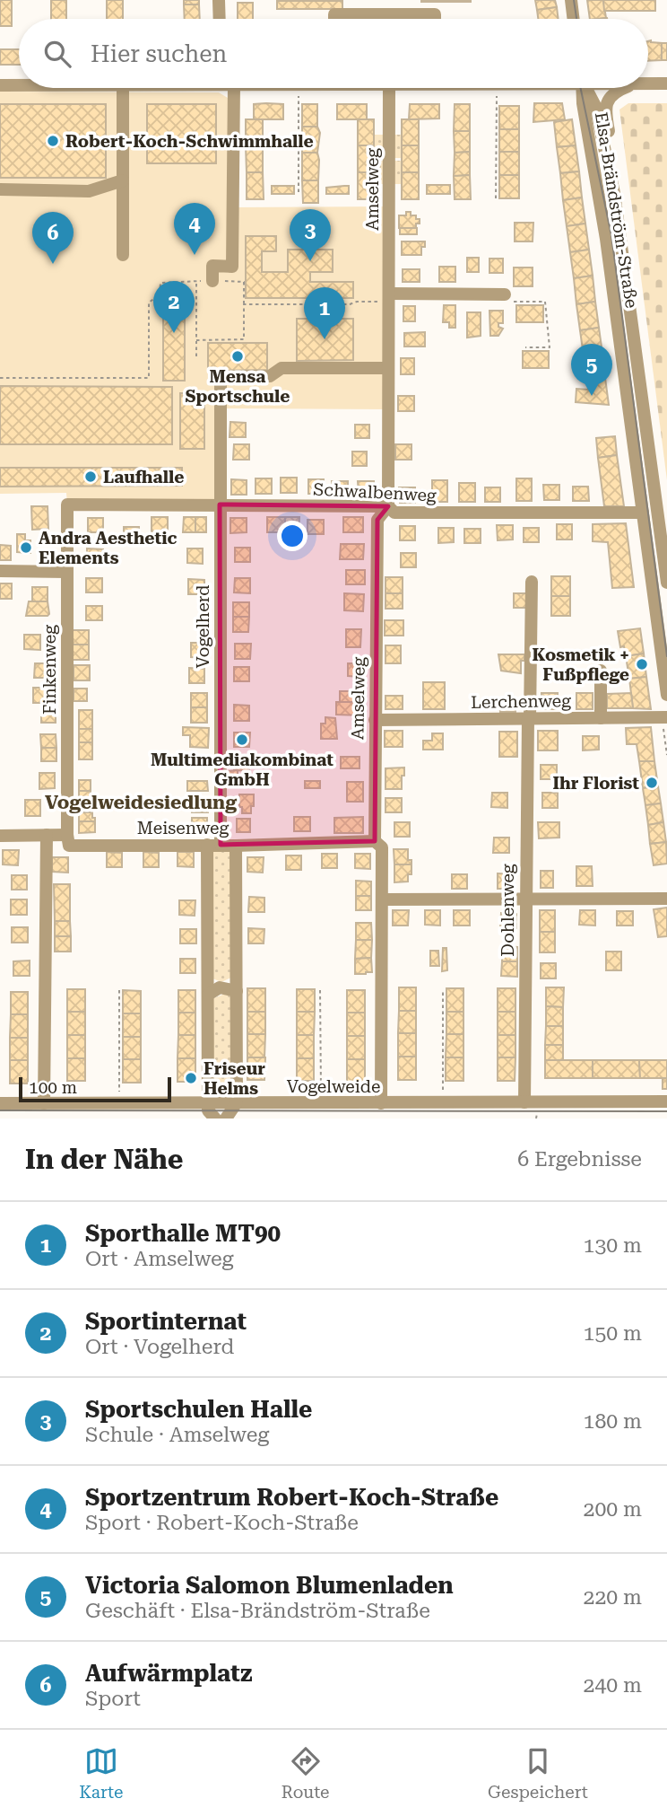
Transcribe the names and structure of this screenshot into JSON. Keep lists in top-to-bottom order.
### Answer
{
  "streets": {
    "street": [
      "Amselweg",
      "Elsa-Brändström-Straße",
      "Schwalbenweg",
      "Vogelherd",
      "Finkenweg",
      "Lerchenweg",
      "Meisenweg",
      "Dohlenweg",
      "Vogelweide"
    ]
  },
  "crossings": [
    ["Amselweg", "Schwalbenweg"],
    ["Amselweg", "Vogelherd"],
    ["Amselweg", "Lerchenweg"],
    ["Amselweg", "Meisenweg"],
    ["Amselweg", "Vogelweide"],
    ["Elsa-Brändström-Straße", "Schwalbenweg"],
    ["Schwalbenweg", "Vogelherd"],
    ["Schwalbenweg", "Finkenweg"],
    ["Vogelherd", "Meisenweg"],
    ["Vogelherd", "Vogelweide"],
    ["Finkenweg", "Meisenweg"],
    ["Lerchenweg", "Dohlenweg"],
    ["Dohlenweg", "Vogelweide"]
  ],
  "districts": ["Vogelweidesiedlung"],
  "places": [
    "Robert-Koch-Schwimmhalle",
    "Mensa Sportschule",
    "Laufhalle",
    "Andra Aesthetic Elements",
    "Kosmetik + Fußpflege",
    "Multimediakombinat GmbH",
    "Ihr Florist",
    "Friseur Helms"
  ],
  "scale_bar": "100 m",
  "page": {
    "search": "Hier suchen",
    "pins": [
      "4",
      "3",
      "6",
      "2",
      "1",
      "5"
    ],
    "scale": "100 m",
    "heading": ["In der Nähe", "6 Ergebnisse"],
    "list": [
      {
        "mark": "1",
        "name": "Sporthalle MT90",
        "note": "Ort · Amselweg",
        "value": "130 m"
      },
      {
        "mark": "2",
        "name": "Sportinternat",
        "note": "Ort · Vogelherd",
        "value": "150 m"
      },
      {
        "mark": "3",
        "name": "Sportschulen Halle",
        "note": "Schule · Amselweg",
        "value": "180 m"
      },
      {
        "mark": "4",
        "name": "Sportzentrum Robert-Koch-Straße",
        "note": "Sport · Robert-Koch-Straße",
        "value": "200 m"
      },
      {
        "mark": "5",
        "name": "Victoria Salomon Blumenladen",
        "note": "Geschäft · Elsa-Brändström-Straße",
        "value": "220 m"
      },
      {
        "mark": "6",
        "name": "Aufwärmplatz",
        "note": "Sport",
        "value": "240 m"
      }
    ],
    "nav": ["Karte", "Route", "Gespeichert"]
  }
}
